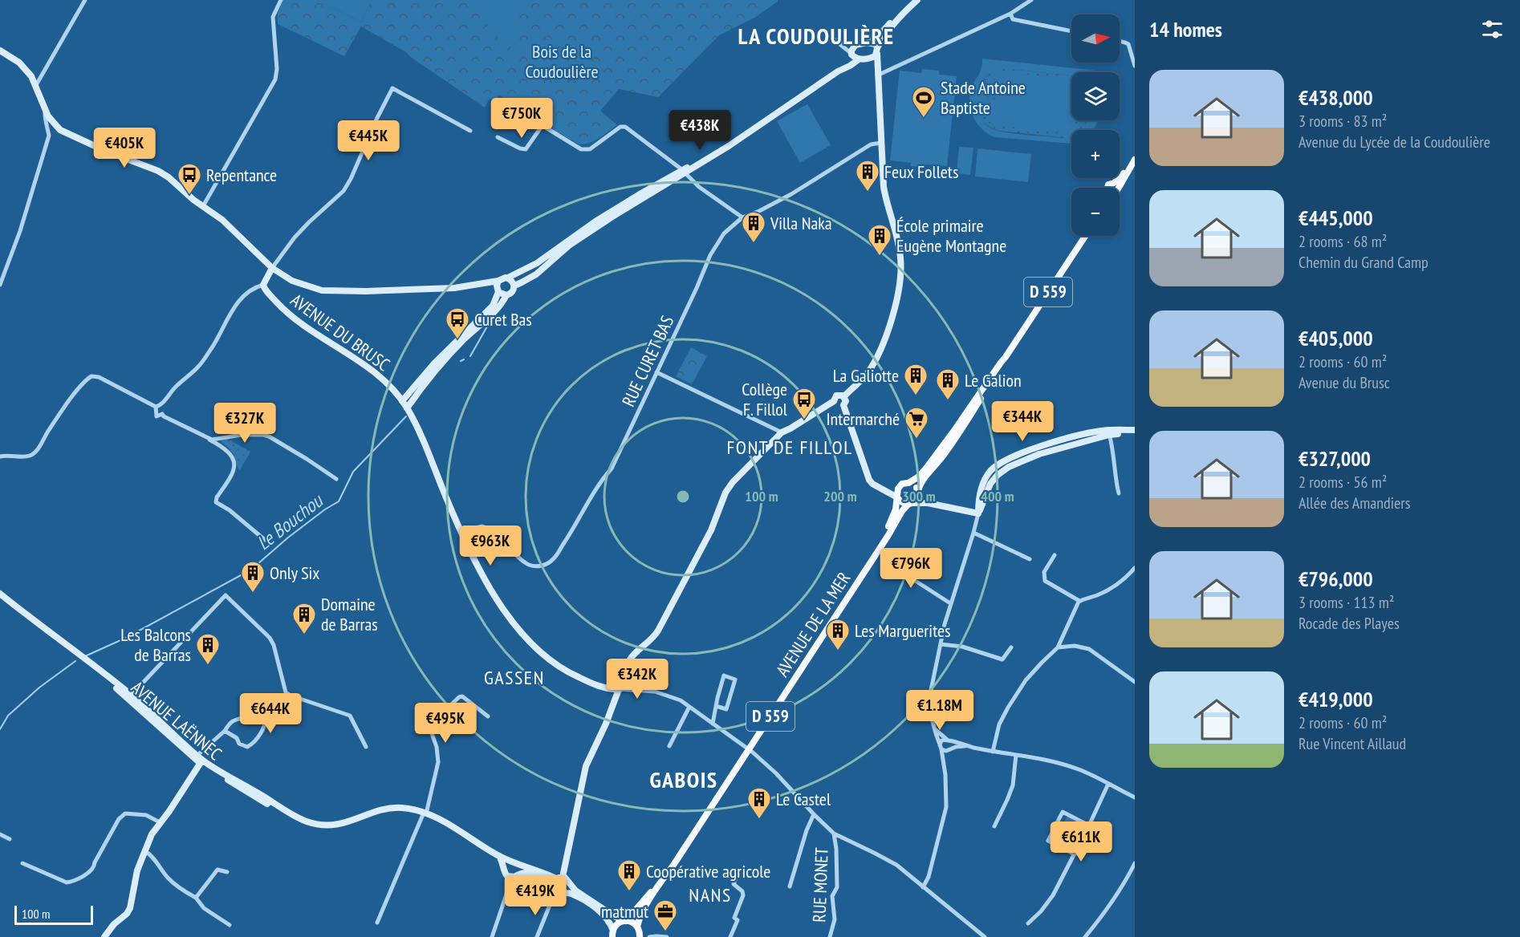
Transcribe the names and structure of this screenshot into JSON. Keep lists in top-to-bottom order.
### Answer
{
  "streets": {
    "main road": ["D 559", "AVENUE DE LA MER"],
    "street": [
      "AVENUE DU BRUSC",
      "RUE CURET BAS",
      "AVENUE LAËNNEC",
      "RUE MONET"
    ]
  },
  "crossings": [
    ["D 559", "AVENUE DE LA MER"],
    ["AVENUE DU BRUSC", "RUE CURET BAS"]
  ],
  "districts": [
    "LA COUDOULIÈRE",
    "FONT DE FILLOL",
    "GASSEN",
    "GABOIS",
    "NANS"
  ],
  "water": ["Le Bouchou"],
  "parks": ["Bois de la Coudoulière"],
  "places": {
    "sports": ["Stade Antoine Baptiste"],
    "building": [
      "Feux Follets",
      "Villa Naka",
      "École primaire Eugène Montagne",
      "La Galiotte",
      "Le Galion",
      "Only Six",
      "Domaine de Barras",
      "Les Marguerites",
      "Les Balcons de Barras",
      "Le Castel",
      "Coopérative agricole"
    ],
    "bus stop": ["Repentance", "Curet Bas", "Collège F. Fillol"],
    "supermarket": ["Intermarché"],
    "office": ["matmut"]
  },
  "scale_bar": "100 m",
  "north": "right",
  "page": {
    "heading": "14 homes",
    "map_buttons": ["+", "−"],
    "list": [
      {
        "name": "€438,000",
        "note": "3 rooms · 83 m² · Avenue du Lycée de la Coudoulière"
      },
      {
        "name": "€445,000",
        "note": "2 rooms · 68 m² · Chemin du Grand Camp"
      },
      {
        "name": "€405,000",
        "note": "2 rooms · 60 m² · Avenue du Brusc"
      },
      {
        "name": "€327,000",
        "note": "2 rooms · 56 m² · Allée des Amandiers"
      },
      {
        "name": "€796,000",
        "note": "3 rooms · 113 m² · Rocade des Playes"
      },
      {
        "name": "€419,000",
        "note": "2 rooms · 60 m² · Rue Vincent Aillaud"
      }
    ],
    "price": [
      "€750K",
      "€438K",
      "€445K",
      "€405K",
      "€344K",
      "€327K",
      "€963K",
      "€796K",
      "€342K",
      "€1.18M",
      "€644K",
      "€495K",
      "€611K",
      "€419K"
    ],
    "scale": "100 m"
  },
  "rings": [
    "100 m",
    "200 m",
    "300 m",
    "400 m"
  ]
}
